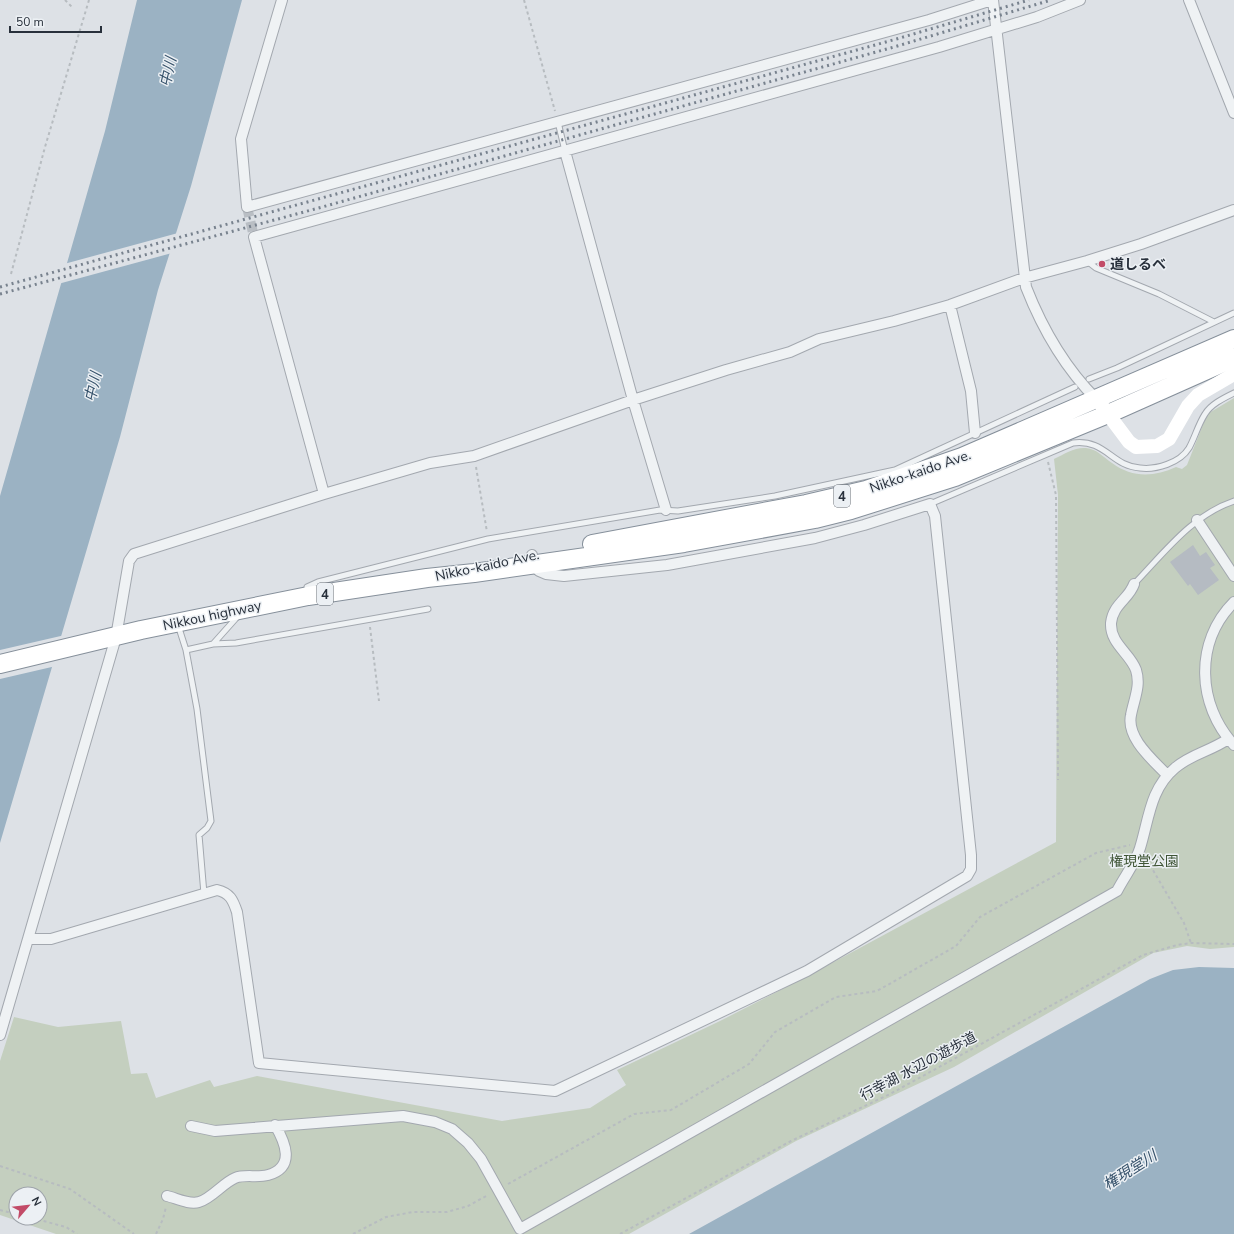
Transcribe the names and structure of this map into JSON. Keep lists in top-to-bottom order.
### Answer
{
  "streets": {
    "highway": ["Nikko-kaido Ave.", "4", "Nikkou highway"],
    "path": ["行幸湖 水辺の遊歩道"]
  },
  "crossings": [
    ["Nikko-kaido Ave.", "Nikkou highway"]
  ],
  "water": ["中川", "権現堂川"],
  "parks": ["権現堂公園"],
  "places": ["道しるべ"],
  "scale_bar": "50 m",
  "north": "top right"
}
